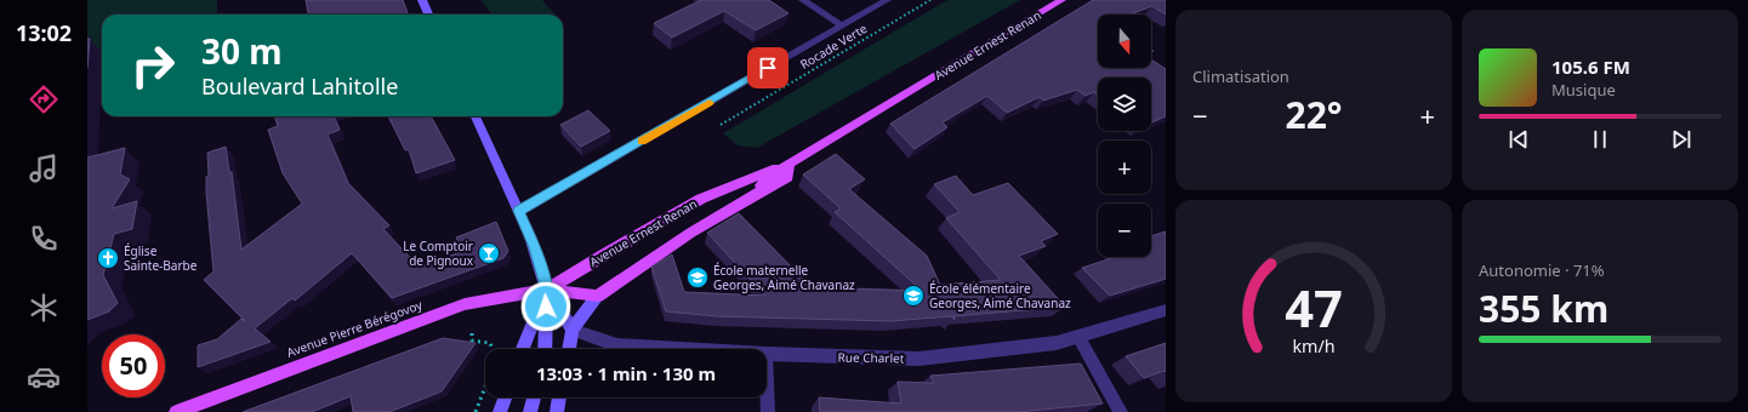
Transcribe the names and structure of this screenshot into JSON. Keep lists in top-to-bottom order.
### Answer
{
  "streets": {
    "main road": ["Avenue Ernest Renan", "Avenue Pierre Bérégovoy"],
    "street": ["Rue Charlet"],
    "path": ["Rocade Verte"]
  },
  "crossings": [
    ["Avenue Ernest Renan", "Avenue Pierre Bérégovoy"],
    ["Avenue Ernest Renan", "Rue Charlet"]
  ],
  "places": {
    "bar": ["Le Comptoir de Pignoux"],
    "church": ["Église Sainte-Barbe"],
    "school or university": ["École maternelle Georges, Aimé Chavanaz", "École élémentaire Georges, Aimé Chavanaz"]
  },
  "north": "bottom",
  "page": {
    "tabs": "13:02",
    "tile": [
      "Climatisation",
      ["Autonomie · 71%", "355 km"]
    ],
    "map_buttons": ["+", "−"],
    "turn": ["30 m", "Boulevard Lahitolle"],
    "song": ["105.6 FM", "Musique"],
    "heat": ["−", "22°", "+"],
    "limit": "50",
    "trip": "13:03 · 1 min · 130 m",
    "gauge": ["47", "km/h"]
  }
}
